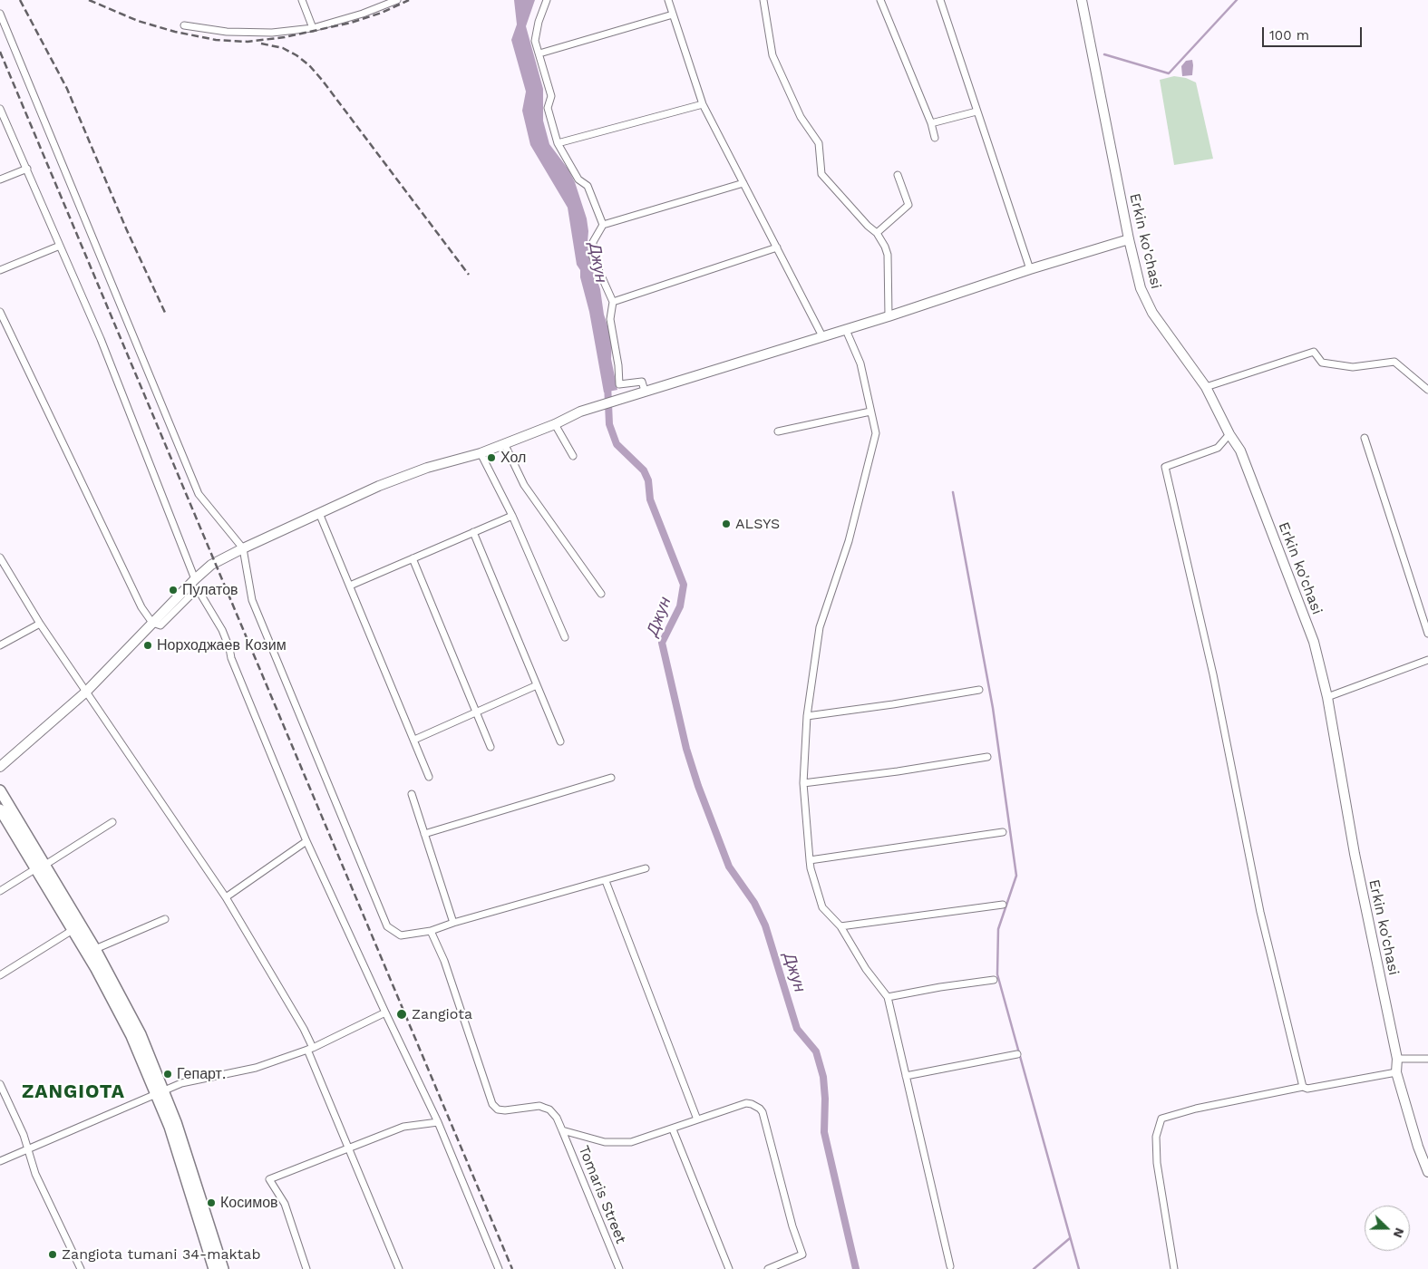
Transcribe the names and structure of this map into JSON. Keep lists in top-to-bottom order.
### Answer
{
  "streets": {
    "main road": ["Erkin ko'chasi"],
    "street": ["Tomaris Street"]
  },
  "districts": ["ZANGIOTA"],
  "water": ["Джун"],
  "places": [
    "Хол",
    "ALSYS",
    "Пулатов",
    "Норходжаев Козим",
    "Zangiota",
    "Гепарт.",
    "Косимов",
    "Zangiota tumani 34-maktab"
  ],
  "scale_bar": "100 m",
  "north": "right"
}
